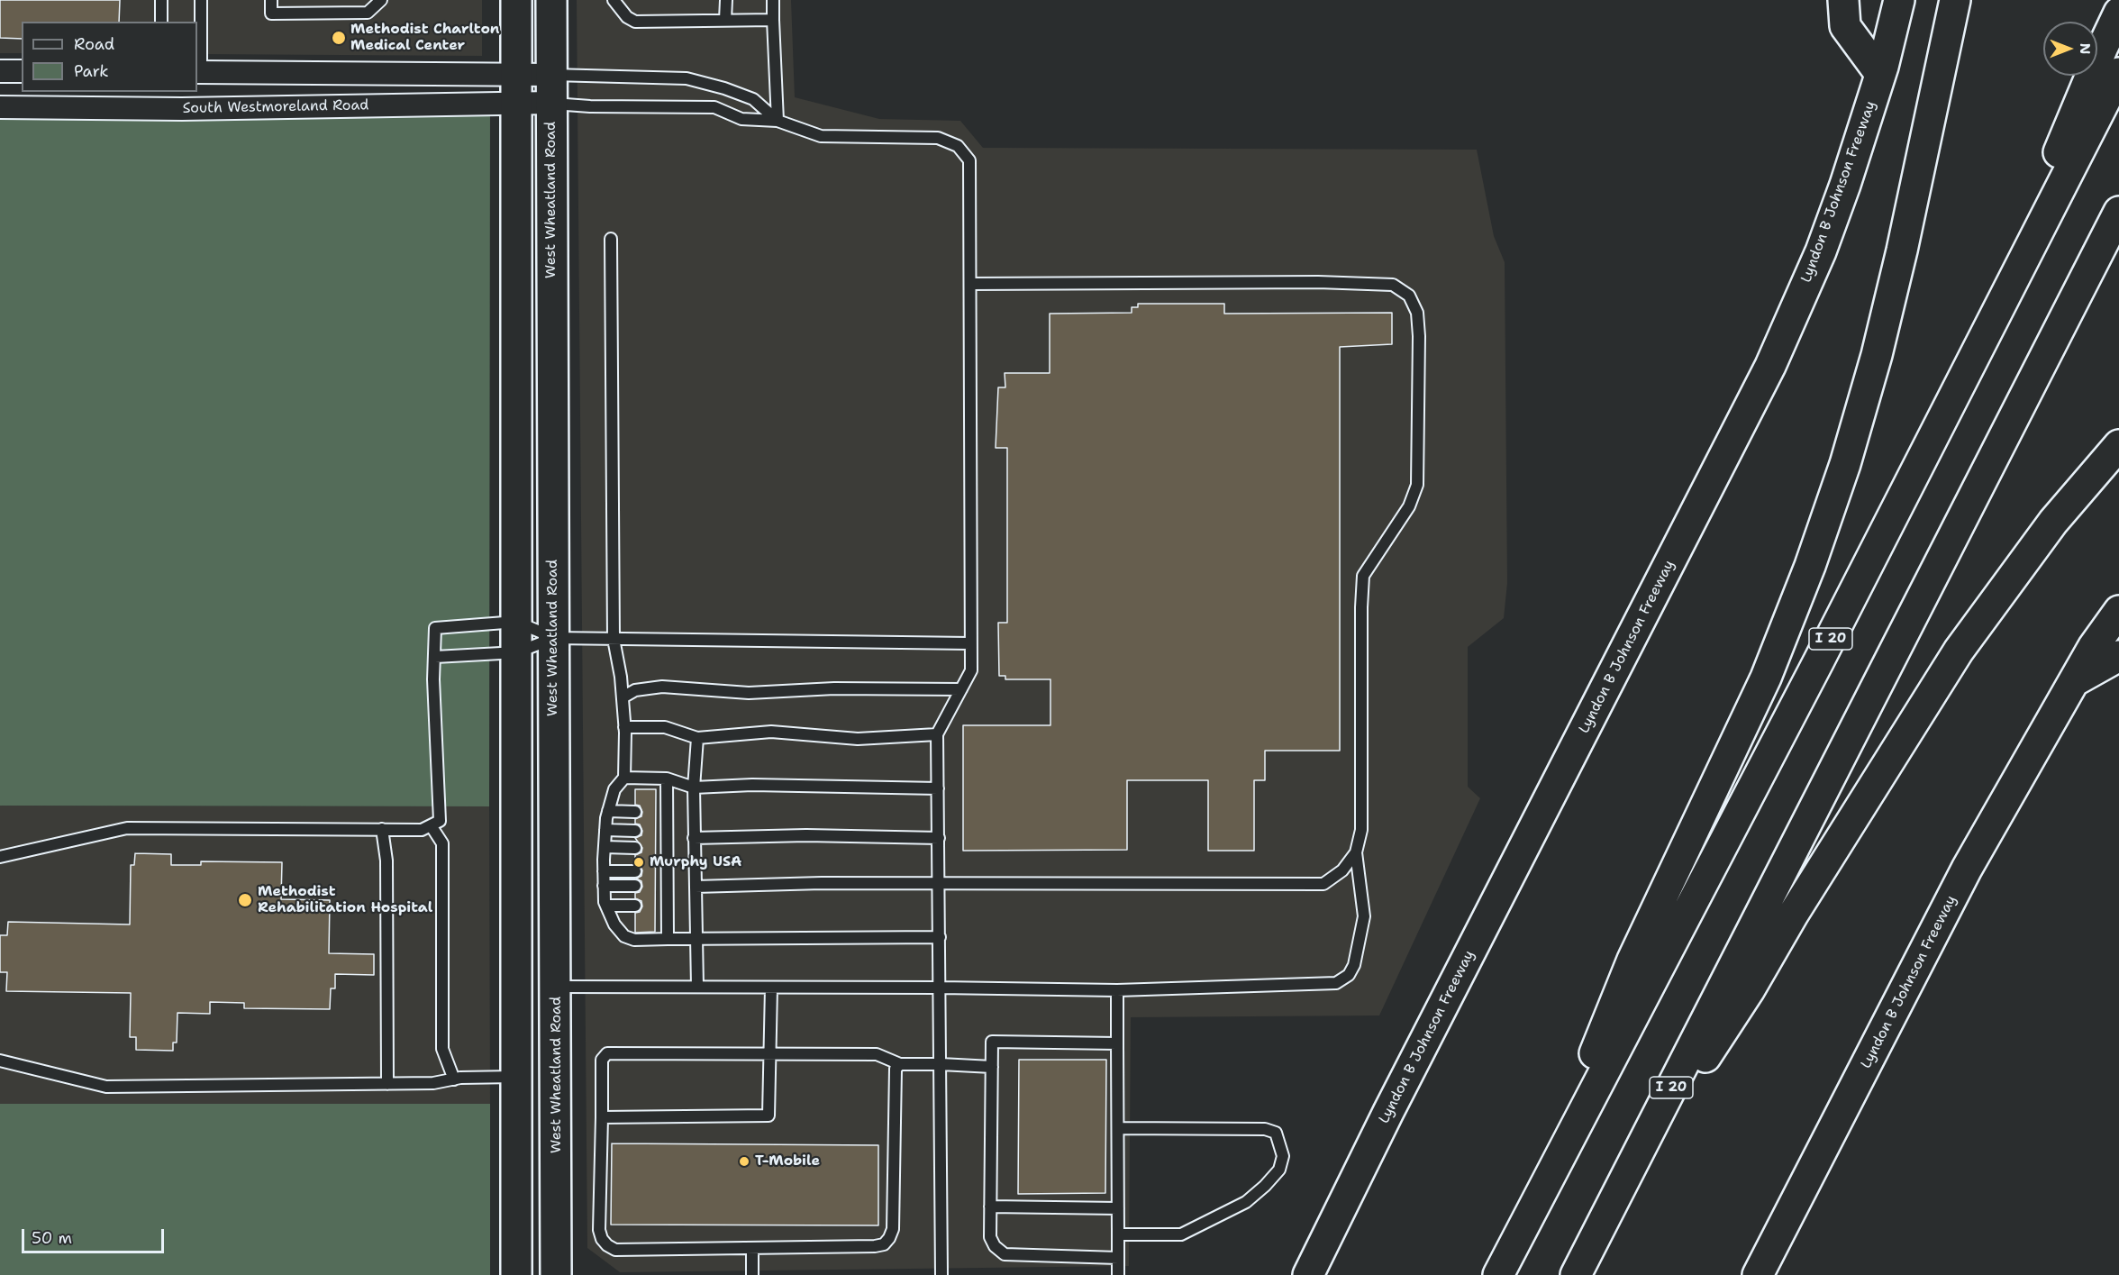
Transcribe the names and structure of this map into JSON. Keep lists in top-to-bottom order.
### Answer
{
  "streets": {
    "main road": ["Lyndon B Johnson Freeway", "West Wheatland Road", "I 20"],
    "street": ["South Westmoreland Road"]
  },
  "crossings": [
    ["South Westmoreland Road", "West Wheatland Road"]
  ],
  "places": [
    "Methodist Charlton Medical Center",
    "Murphy USA",
    "Methodist Rehabilitation Hospital",
    "T-Mobile"
  ],
  "legend": ["Road", "Park"],
  "scale_bar": "50 m",
  "north": "right"
}
